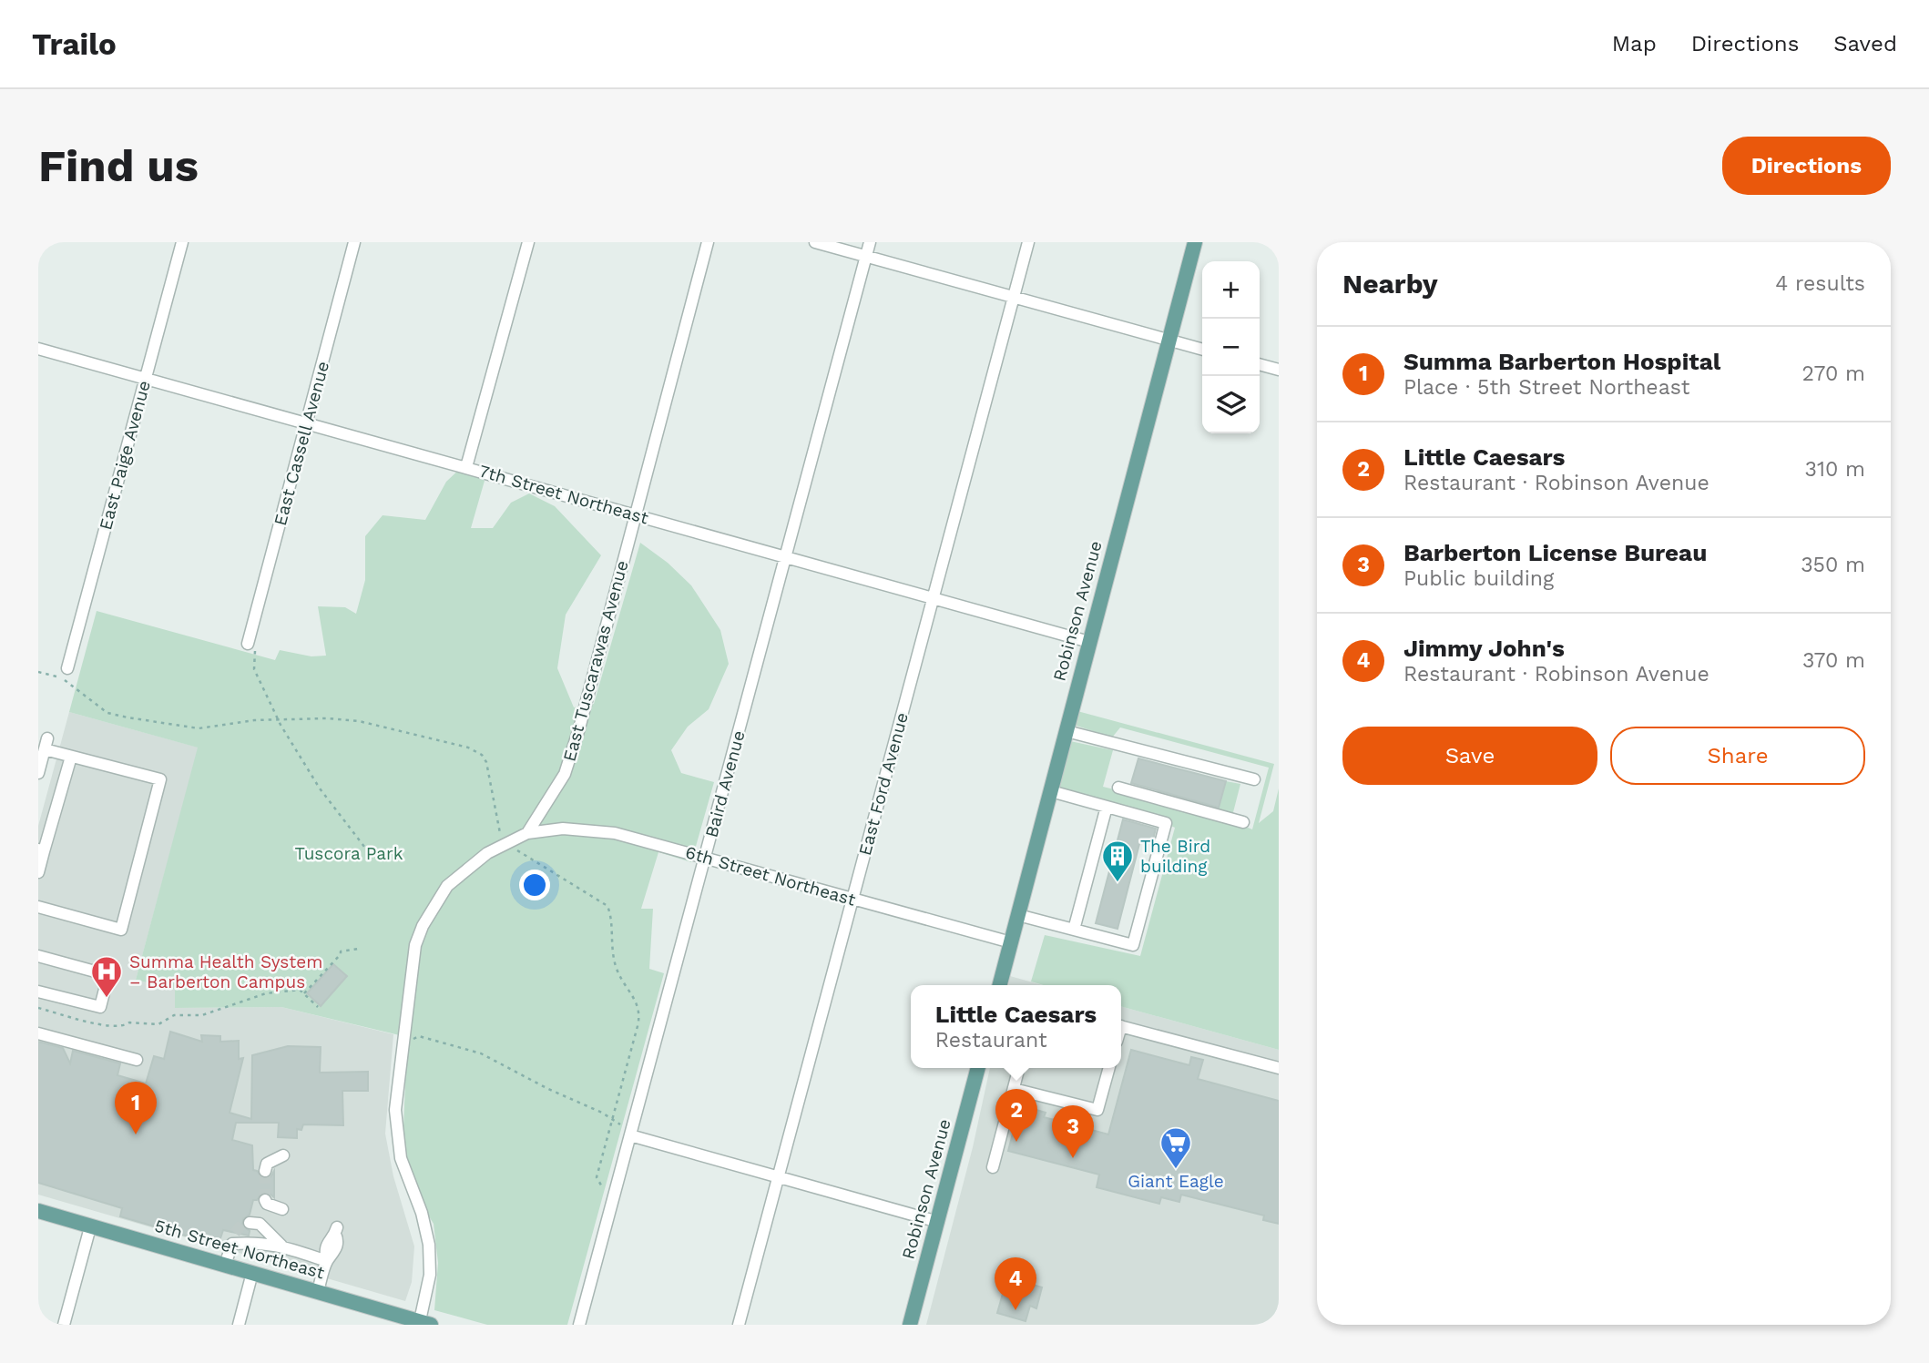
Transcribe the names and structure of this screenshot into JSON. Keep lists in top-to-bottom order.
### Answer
{
  "streets": {
    "main road": ["Robinson Avenue", "5th Street Northeast"],
    "street": [
      "East Cassell Avenue",
      "East Paige Avenue",
      "7th Street Northeast",
      "East Tuscarawas Avenue",
      "Baird Avenue",
      "East Ford Avenue",
      "6th Street Northeast"
    ]
  },
  "crossings": [
    ["East Cassell Avenue", "7th Street Northeast"],
    ["East Paige Avenue", "7th Street Northeast"],
    ["7th Street Northeast", "Robinson Avenue"],
    ["7th Street Northeast", "East Tuscarawas Avenue"],
    ["7th Street Northeast", "Baird Avenue"],
    ["7th Street Northeast", "East Ford Avenue"],
    ["Robinson Avenue", "6th Street Northeast"],
    ["East Tuscarawas Avenue", "6th Street Northeast"],
    ["Baird Avenue", "6th Street Northeast"],
    ["East Ford Avenue", "6th Street Northeast"]
  ],
  "parks": ["Tuscora Park"],
  "places": {
    "building": ["The Bird building"],
    "hospital": ["Summa Health System – Barberton Campus"],
    "supermarket": ["Giant Eagle"]
  },
  "page": {
    "header": "Trailo",
    "nav": ["Map", "Directions", "Saved"],
    "buttons": [
      "Directions",
      ["Save", "Share"]
    ],
    "title": "Find us",
    "heading": ["Nearby", "4 results"],
    "map_buttons": ["+", "−"],
    "list": [
      {
        "mark": "1",
        "name": "Summa Barberton Hospital",
        "note": "Place · 5th Street Northeast",
        "value": "270 m"
      },
      {
        "mark": "2",
        "name": "Little Caesars",
        "note": "Restaurant · Robinson Avenue",
        "value": "310 m"
      },
      {
        "mark": "3",
        "name": "Barberton License Bureau",
        "note": "Public building",
        "value": "350 m"
      },
      {
        "mark": "4",
        "name": "Jimmy John's",
        "note": "Restaurant · Robinson Avenue",
        "value": "370 m"
      }
    ],
    "popup": ["Little Caesars", "Restaurant"],
    "pins": [
      "1",
      "2",
      "3",
      "4"
    ]
  }
}
